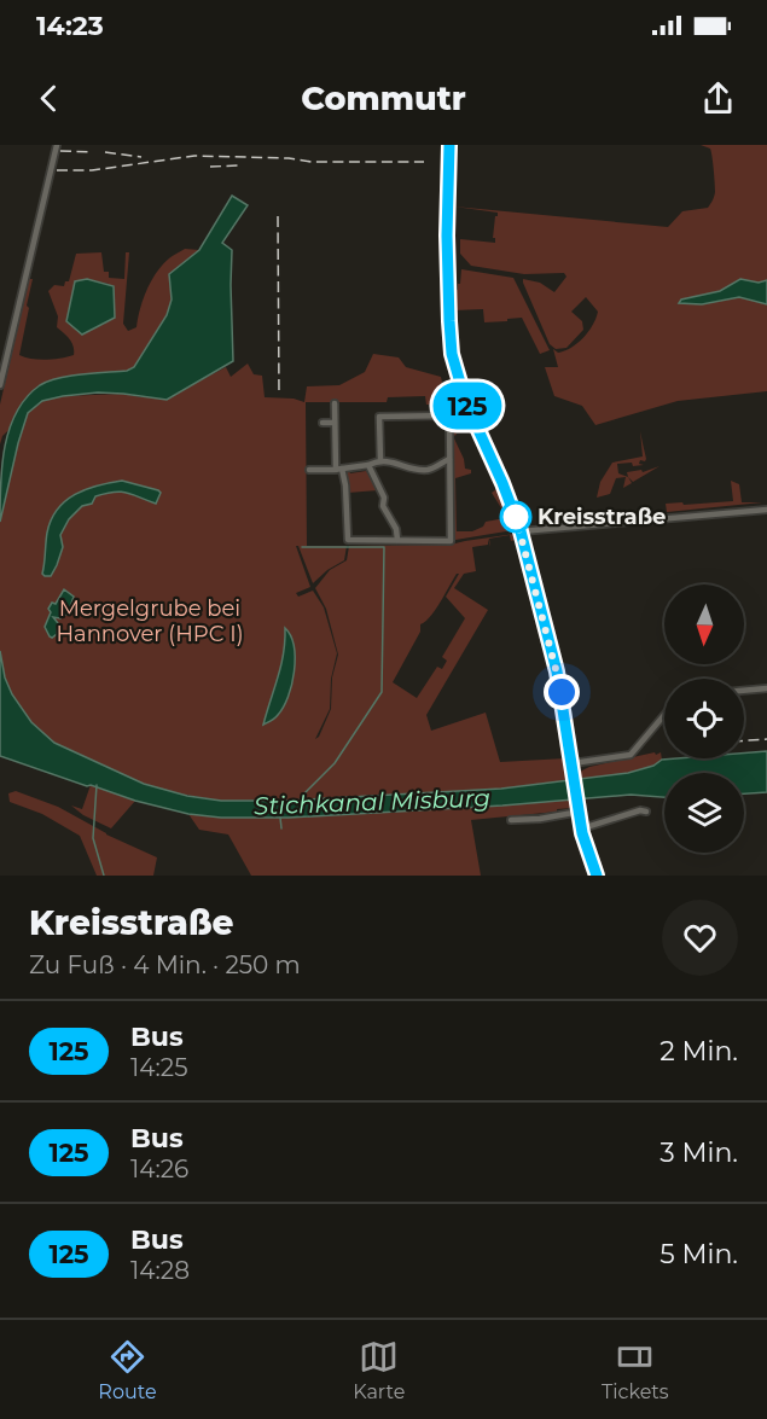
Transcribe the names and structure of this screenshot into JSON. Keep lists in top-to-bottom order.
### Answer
{
  "water": ["Stichkanal Misburg"],
  "parks": ["Mergelgrube bei Hannover (HPC I)"],
  "places": ["Kreisstraße"],
  "lines": ["bus line 125"],
  "north": "bottom",
  "page": {
    "status": "14:23",
    "header": "Commutr",
    "on_map": "125",
    "heading": ["Kreisstraße", "Zu Fuß · 4 Min. · 250 m"],
    "list": [
      {
        "mark": "125",
        "name": "Bus",
        "note": "14:25",
        "value": "2 Min."
      },
      {
        "mark": "125",
        "name": "Bus",
        "note": "14:26",
        "value": "3 Min."
      },
      {
        "mark": "125",
        "name": "Bus",
        "note": "14:28",
        "value": "5 Min."
      }
    ],
    "tabs": ["Route", "Karte", "Tickets"]
  }
}
